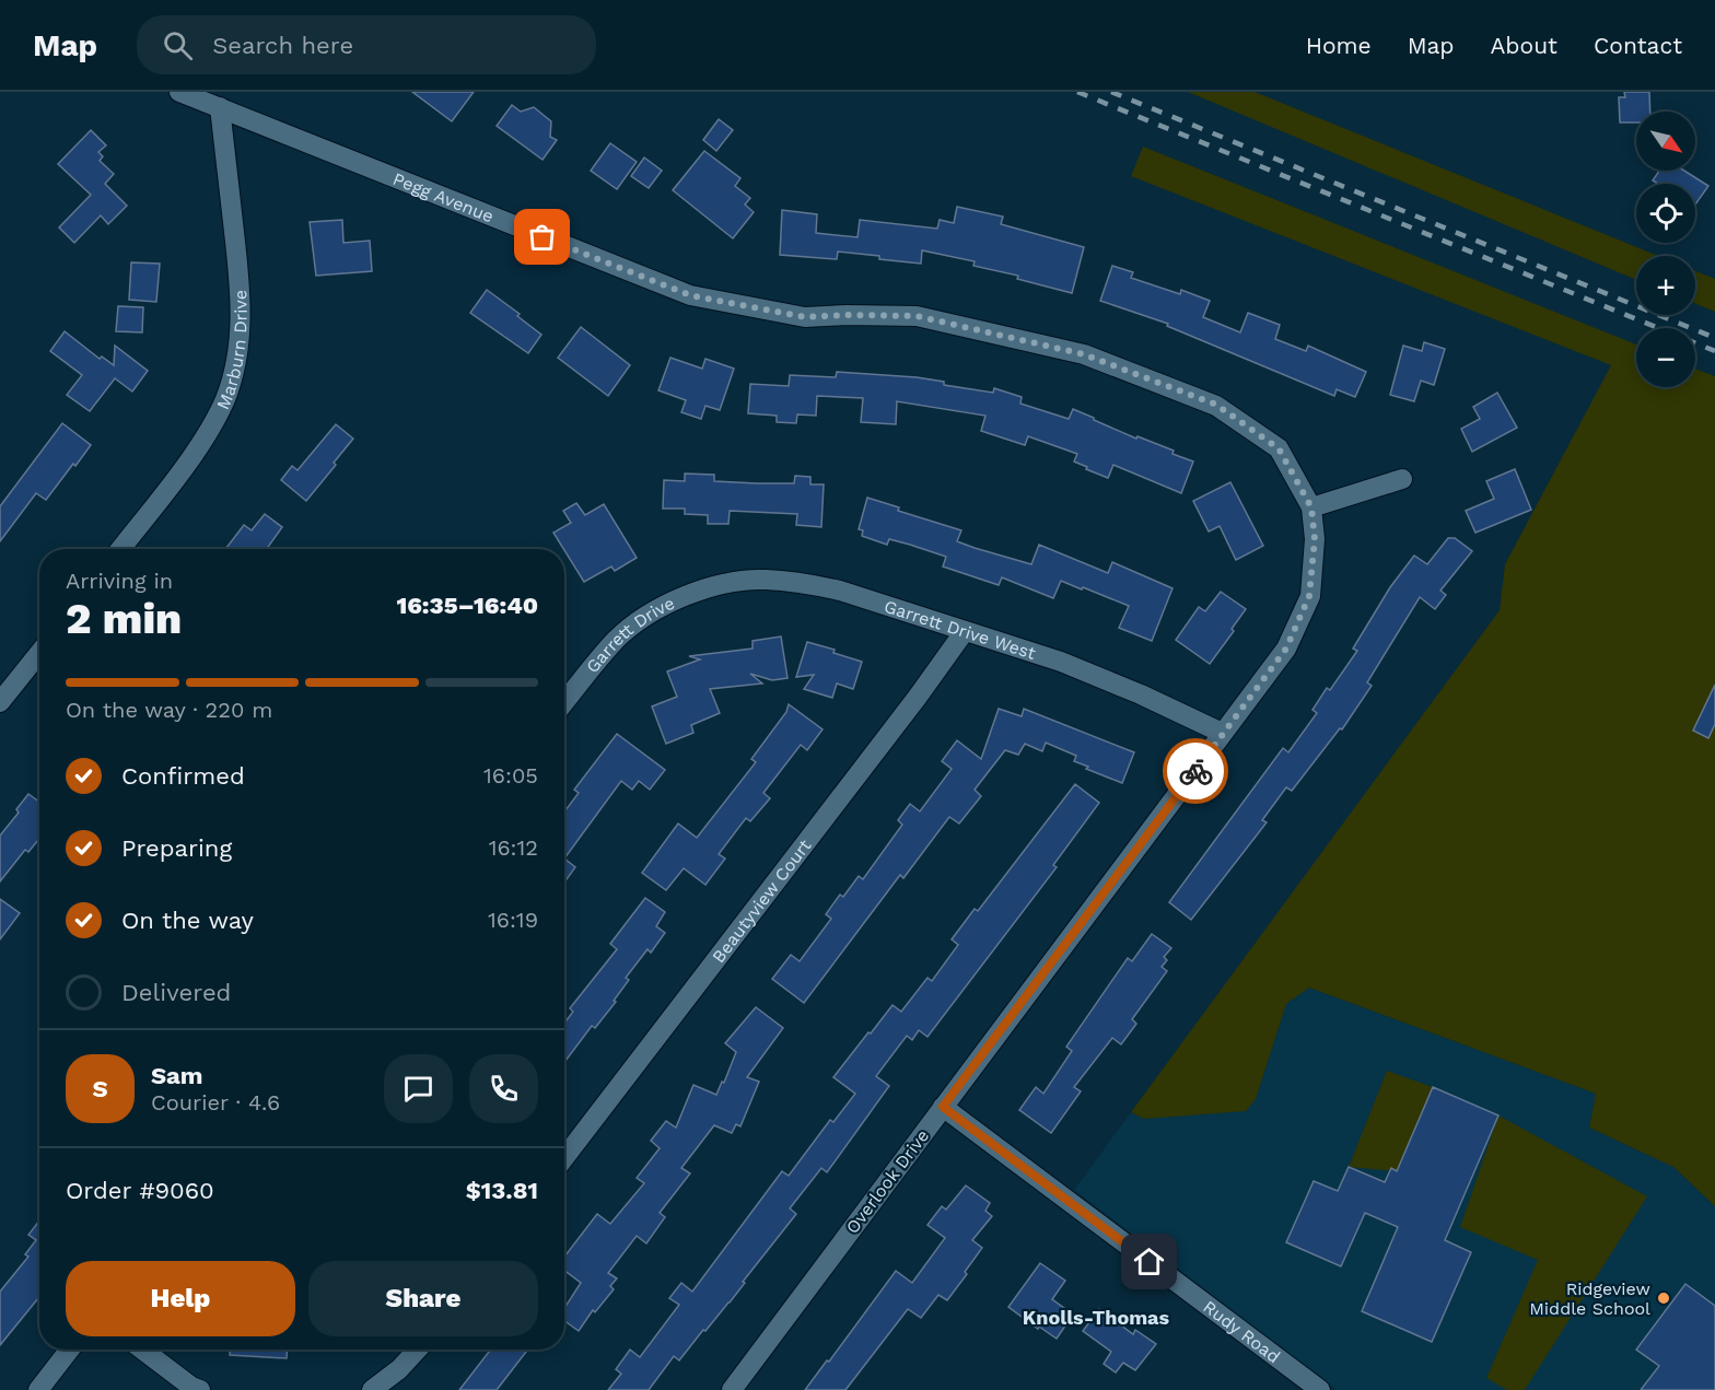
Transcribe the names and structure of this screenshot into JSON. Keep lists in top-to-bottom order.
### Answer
{
  "streets": {
    "street": [
      "Pegg Avenue",
      "Marburn Drive",
      "Garrett Drive West",
      "Garrett Drive",
      "Beautyview Court",
      "Overlook Drive",
      "Rudy Road"
    ]
  },
  "crossings": [
    ["Pegg Avenue", "Marburn Drive"],
    ["Pegg Avenue", "Overlook Drive"],
    ["Garrett Drive West", "Garrett Drive"],
    ["Garrett Drive West", "Beautyview Court"],
    ["Garrett Drive West", "Overlook Drive"],
    ["Overlook Drive", "Rudy Road"]
  ],
  "districts": ["Knolls-Thomas"],
  "places": ["Ridgeview Middle School"],
  "north": "bottom right",
  "page": {
    "header": "Map",
    "search": "Search here",
    "nav": [
      "Home",
      "Map",
      "About",
      "Contact"
    ],
    "map_buttons": ["+", "−"],
    "heading": ["2 min", "Arriving in", "16:35–16:40"],
    "panel": [
      "Sam",
      "Courier · 4.6",
      "Order #9060",
      "$13.81"
    ],
    "bar": "On the way · 220 m",
    "list": [
      ["Confirmed", "16:05"],
      ["Preparing", "16:12"],
      ["On the way", "16:19"],
      "Delivered"
    ],
    "round": "S",
    "buttons": ["Help", "Share"]
  }
}
